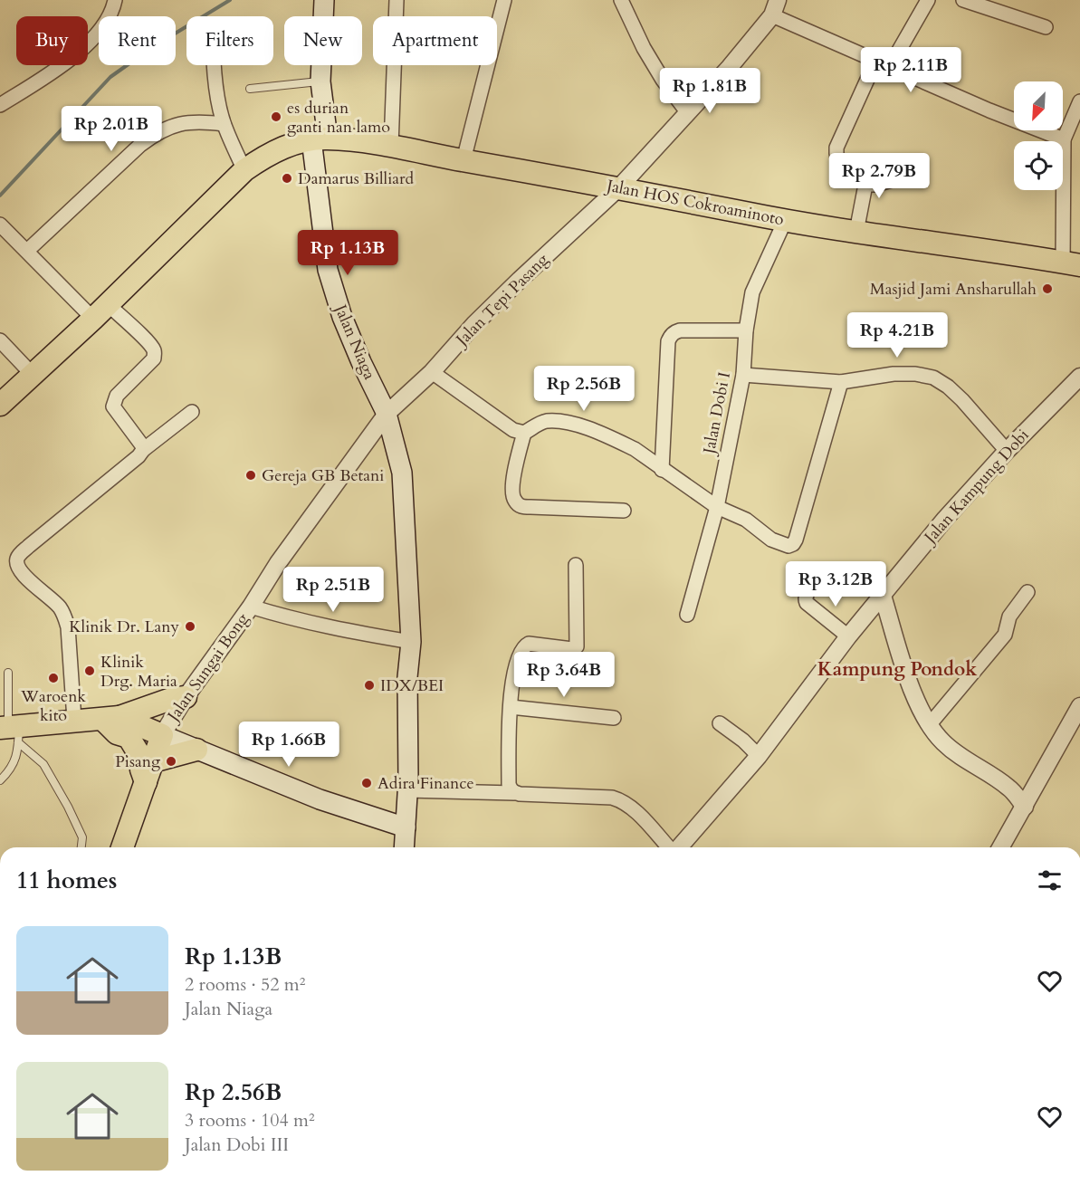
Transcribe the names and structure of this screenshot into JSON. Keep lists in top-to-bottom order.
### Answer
{
  "streets": {
    "main road": ["Jalan HOS Cokroaminoto", "Jalan Niaga"],
    "street": [
      "Jalan Tepi Pasang",
      "Jalan Dobi I",
      "Jalan Kampung Dobi",
      "Jalan Sungai Bong"
    ]
  },
  "crossings": [
    ["Jalan HOS Cokroaminoto", "Jalan Tepi Pasang"],
    ["Jalan HOS Cokroaminoto", "Jalan Niaga"],
    ["Jalan HOS Cokroaminoto", "Jalan Dobi I"],
    ["Jalan Tepi Pasang", "Jalan Niaga"],
    ["Jalan Tepi Pasang", "Jalan Sungai Bong"],
    ["Jalan Niaga", "Jalan Sungai Bong"]
  ],
  "districts": ["Kampung Pondok"],
  "places": [
    "es durian ganti nan lamo",
    "Damarus Billiard",
    "Masjid Jami Ansharullah",
    "Gereja GB Betani",
    "Klinik Dr. Lany",
    "Klinik Drg. Maria",
    "Waroenk kito",
    "IDX/BEI",
    "Pisang",
    "Adira Finance"
  ],
  "north": "bottom left",
  "page": {
    "chip": [
      "Buy",
      "Rent",
      "Filters",
      "New",
      "Apartment"
    ],
    "price": [
      "Rp 2.11B",
      "Rp 1.81B",
      "Rp 2.01B",
      "Rp 2.79B",
      "Rp 1.13B",
      "Rp 4.21B",
      "Rp 2.56B",
      "Rp 3.12B",
      "Rp 2.51B",
      "Rp 3.64B",
      "Rp 1.66B"
    ],
    "heading": "11 homes",
    "list": [
      {
        "name": "Rp 1.13B",
        "note": "2 rooms · 52 m² · Jalan Niaga"
      },
      {
        "name": "Rp 2.56B",
        "note": "3 rooms · 104 m² · Jalan Dobi III"
      }
    ]
  }
}
